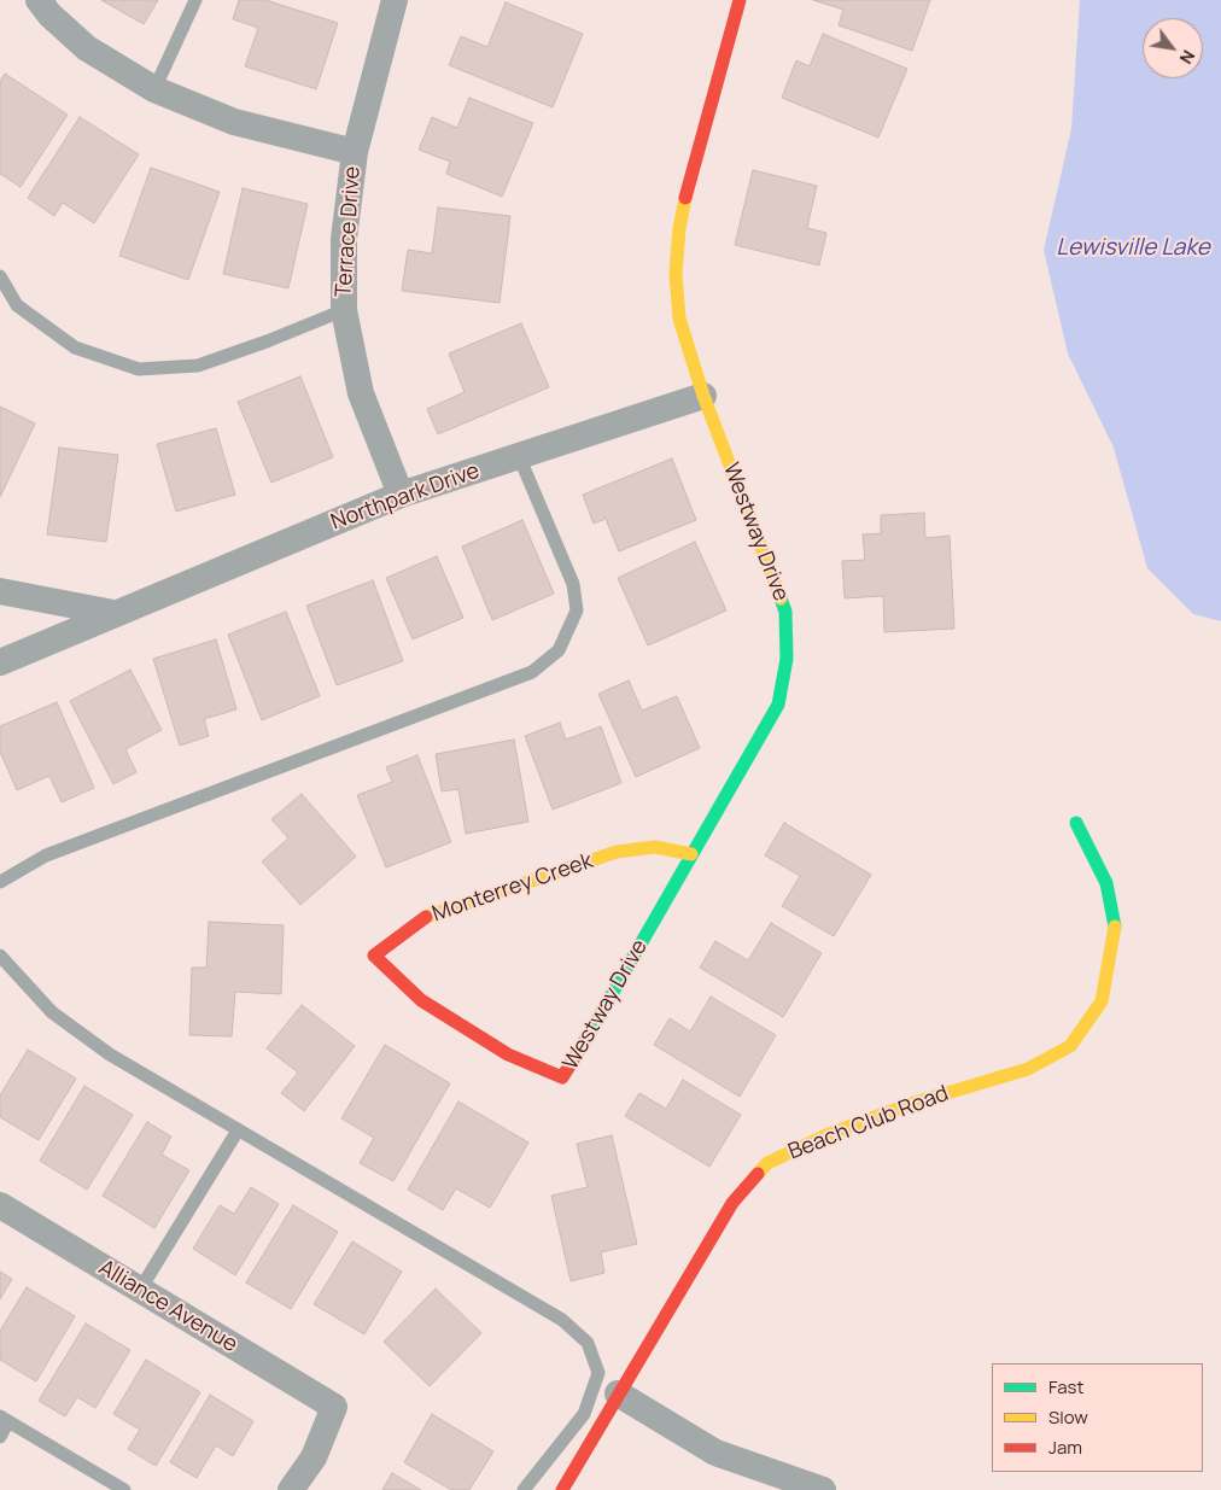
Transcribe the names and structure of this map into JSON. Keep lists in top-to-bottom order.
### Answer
{
  "streets": {
    "street": [
      "Terrace Drive",
      "Northpark Drive",
      "Westway Drive",
      "Monterrey Creek",
      "Beach Club Road",
      "Alliance Avenue"
    ]
  },
  "crossings": [
    ["Terrace Drive", "Northpark Drive"],
    ["Northpark Drive", "Westway Drive"],
    ["Westway Drive", "Monterrey Creek"]
  ],
  "water": ["Lewisville Lake"],
  "legend": ["Fast", "Slow", "Jam"],
  "north": "bottom right"
}
